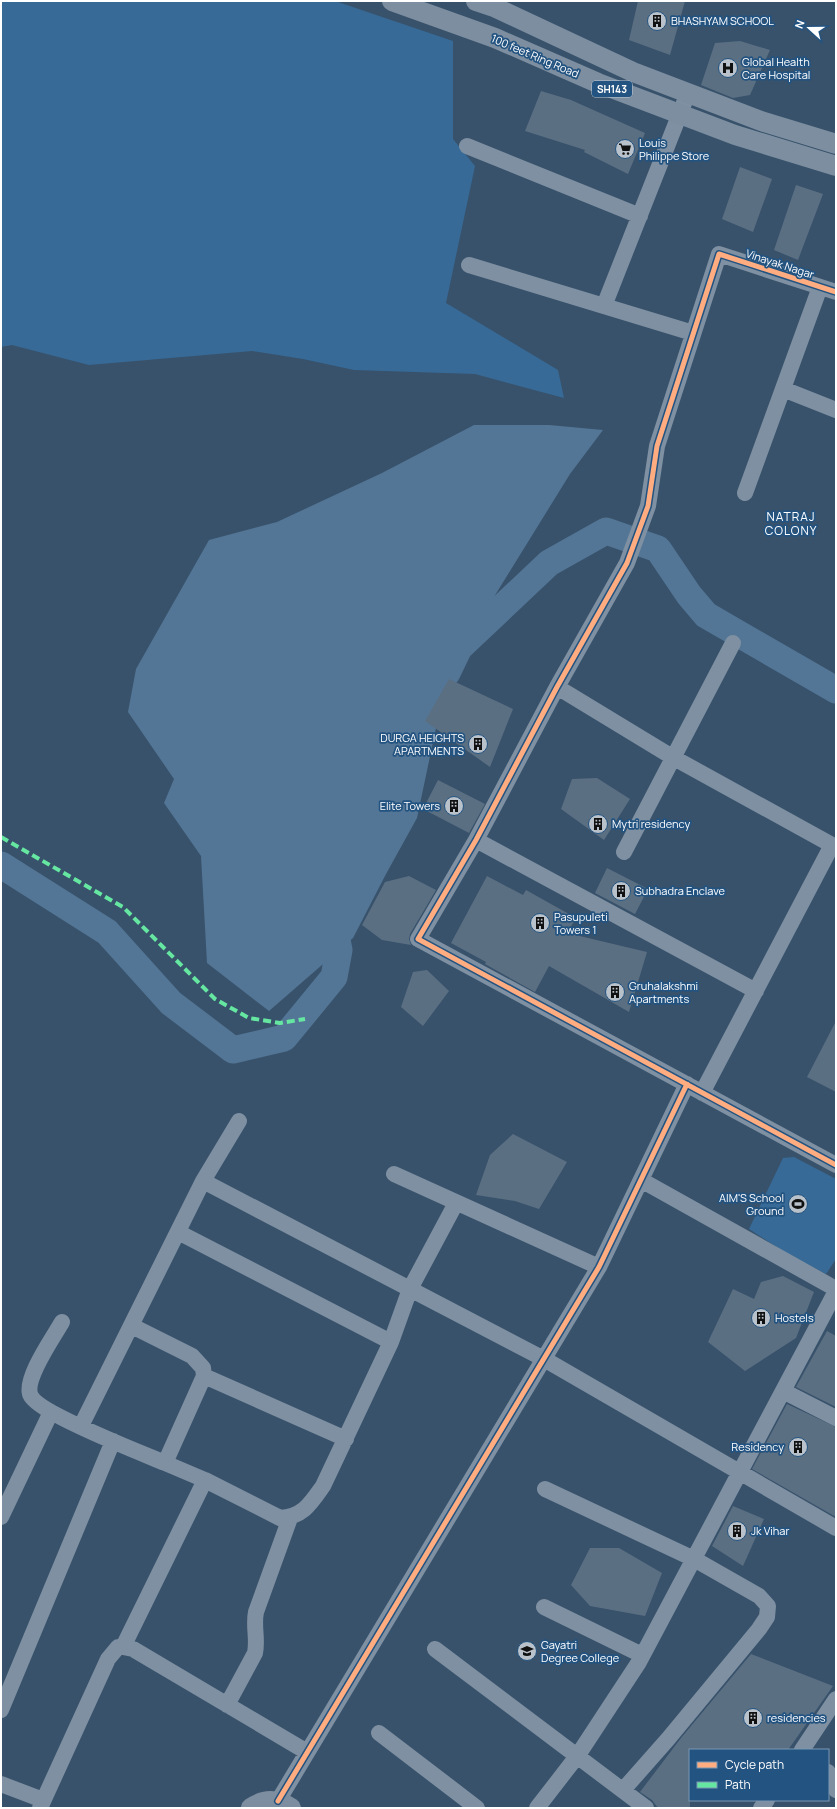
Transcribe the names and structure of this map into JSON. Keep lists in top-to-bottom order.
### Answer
{
  "streets": {
    "main road": ["100 feet Ring Road", "SH143"],
    "street": ["Vinayak Nagar"]
  },
  "districts": ["NATRAJ COLONY"],
  "places": {
    "building": [
      "BHASHYAM SCHOOL",
      "DURGA HEIGHTS APARTMENTS",
      "Elite Towers",
      "Mytri residency",
      "Subhadra Enclave",
      "Pasupuleti Towers 1",
      "Gruhalakshmi Apartments",
      "Hostels",
      "Residency",
      "Jk Vihar",
      "residencies"
    ],
    "hospital": ["Global Health Care Hospital"],
    "supermarket": ["Louis Philippe Store"],
    "sports": ["AIM'S School Ground"],
    "school or university": ["Gayatri Degree College"]
  },
  "legend": ["Cycle path", "Path"],
  "north": "left"
}
